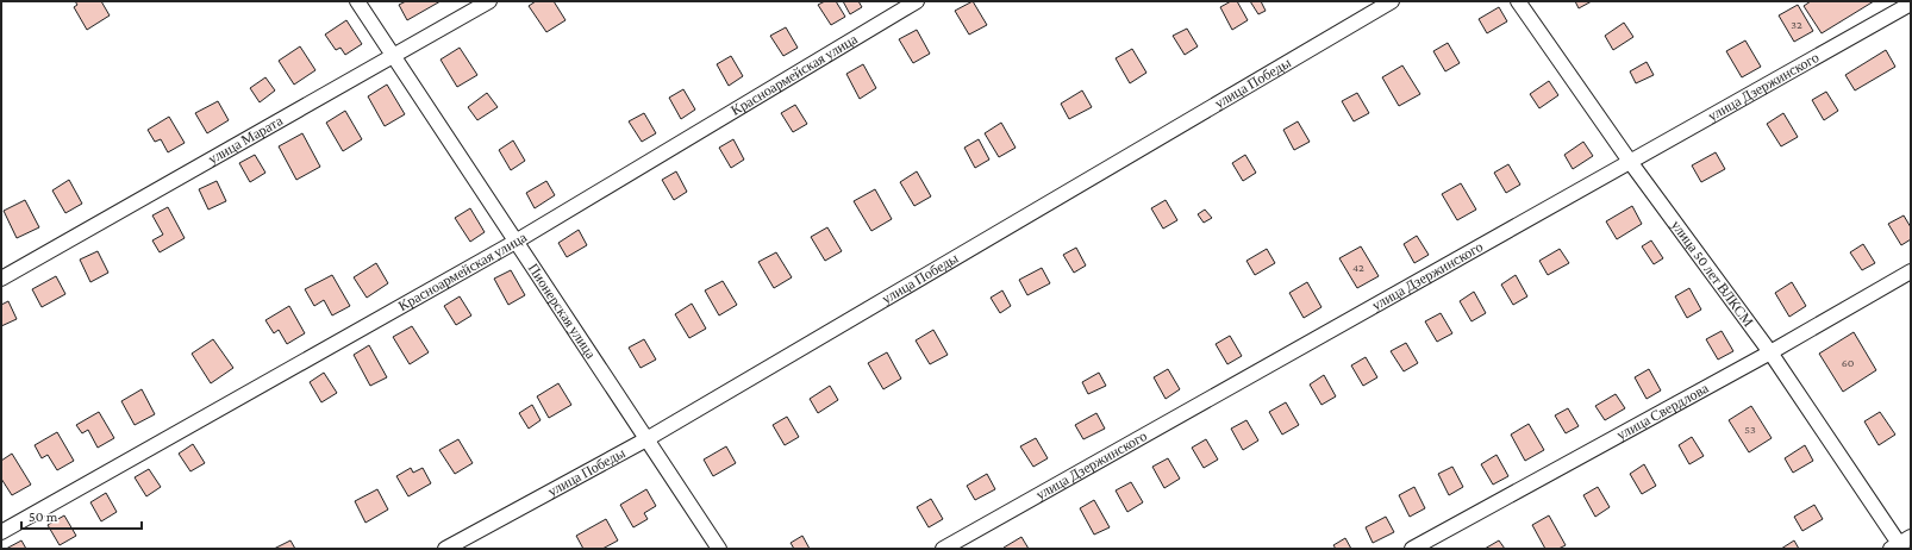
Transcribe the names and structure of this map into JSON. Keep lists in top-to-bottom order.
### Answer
{
  "streets": {
    "street": [
      "Красноармейская улица",
      "улица Победы",
      "улица Дзержинского",
      "улица Марата",
      "улица 50 лет ВЛКСМ",
      "Пионерская улица",
      "улица Свердлова"
    ]
  },
  "crossings": [
    ["Красноармейская улица", "Пионерская улица"],
    ["улица Победы", "Пионерская улица"],
    ["улица Дзержинского", "улица 50 лет ВЛКСМ"],
    ["улица Марата", "Пионерская улица"],
    ["улица 50 лет ВЛКСМ", "улица Свердлова"]
  ],
  "house_numbers": [
    "32",
    "42",
    "60",
    "53"
  ],
  "scale_bar": "50 m"
}
